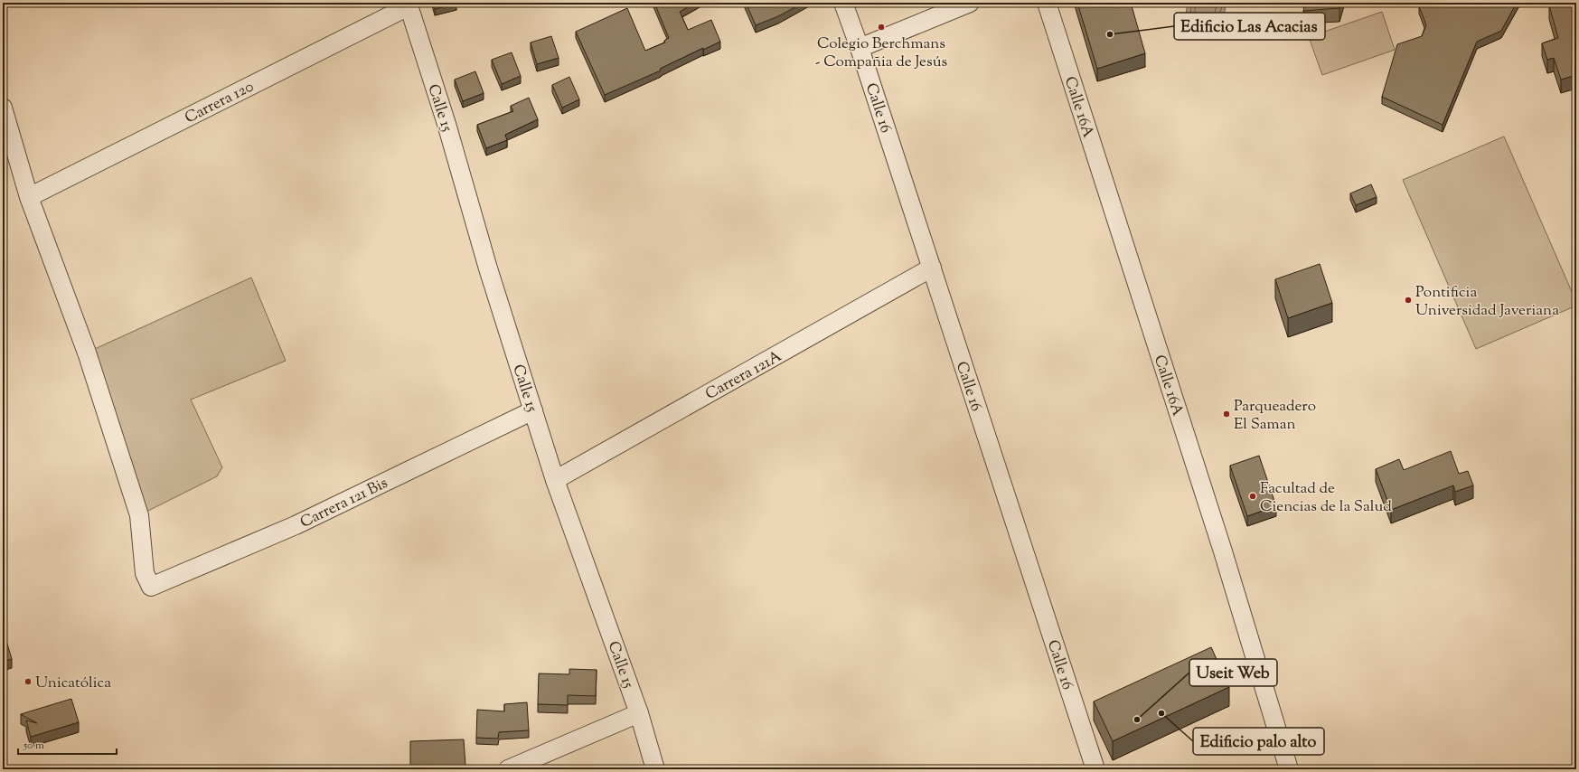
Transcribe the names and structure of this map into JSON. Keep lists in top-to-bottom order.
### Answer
{
  "streets": {
    "street": [
      "Carrera 120",
      "Calle 16A",
      "Calle 15",
      "Calle 16",
      "Carrera 121A",
      "Carrera 121 Bis"
    ]
  },
  "crossings": [
    ["Carrera 120", "Calle 15"],
    ["Carrera 120", "Carrera 121 Bis"],
    ["Calle 15", "Carrera 121A"],
    ["Calle 15", "Carrera 121 Bis"],
    ["Calle 16", "Carrera 121A"]
  ],
  "places": [
    "Colegio Berchmans - Compañia de Jesús",
    "Edificio Las Acacias",
    "Pontificia Universidad Javeriana",
    "Parqueadero El Saman",
    "Facultad de Ciencias de la Salud",
    "Unicatólica",
    "Edificio palo alto",
    "Useit Web"
  ],
  "scale_bar": "50 m"
}
